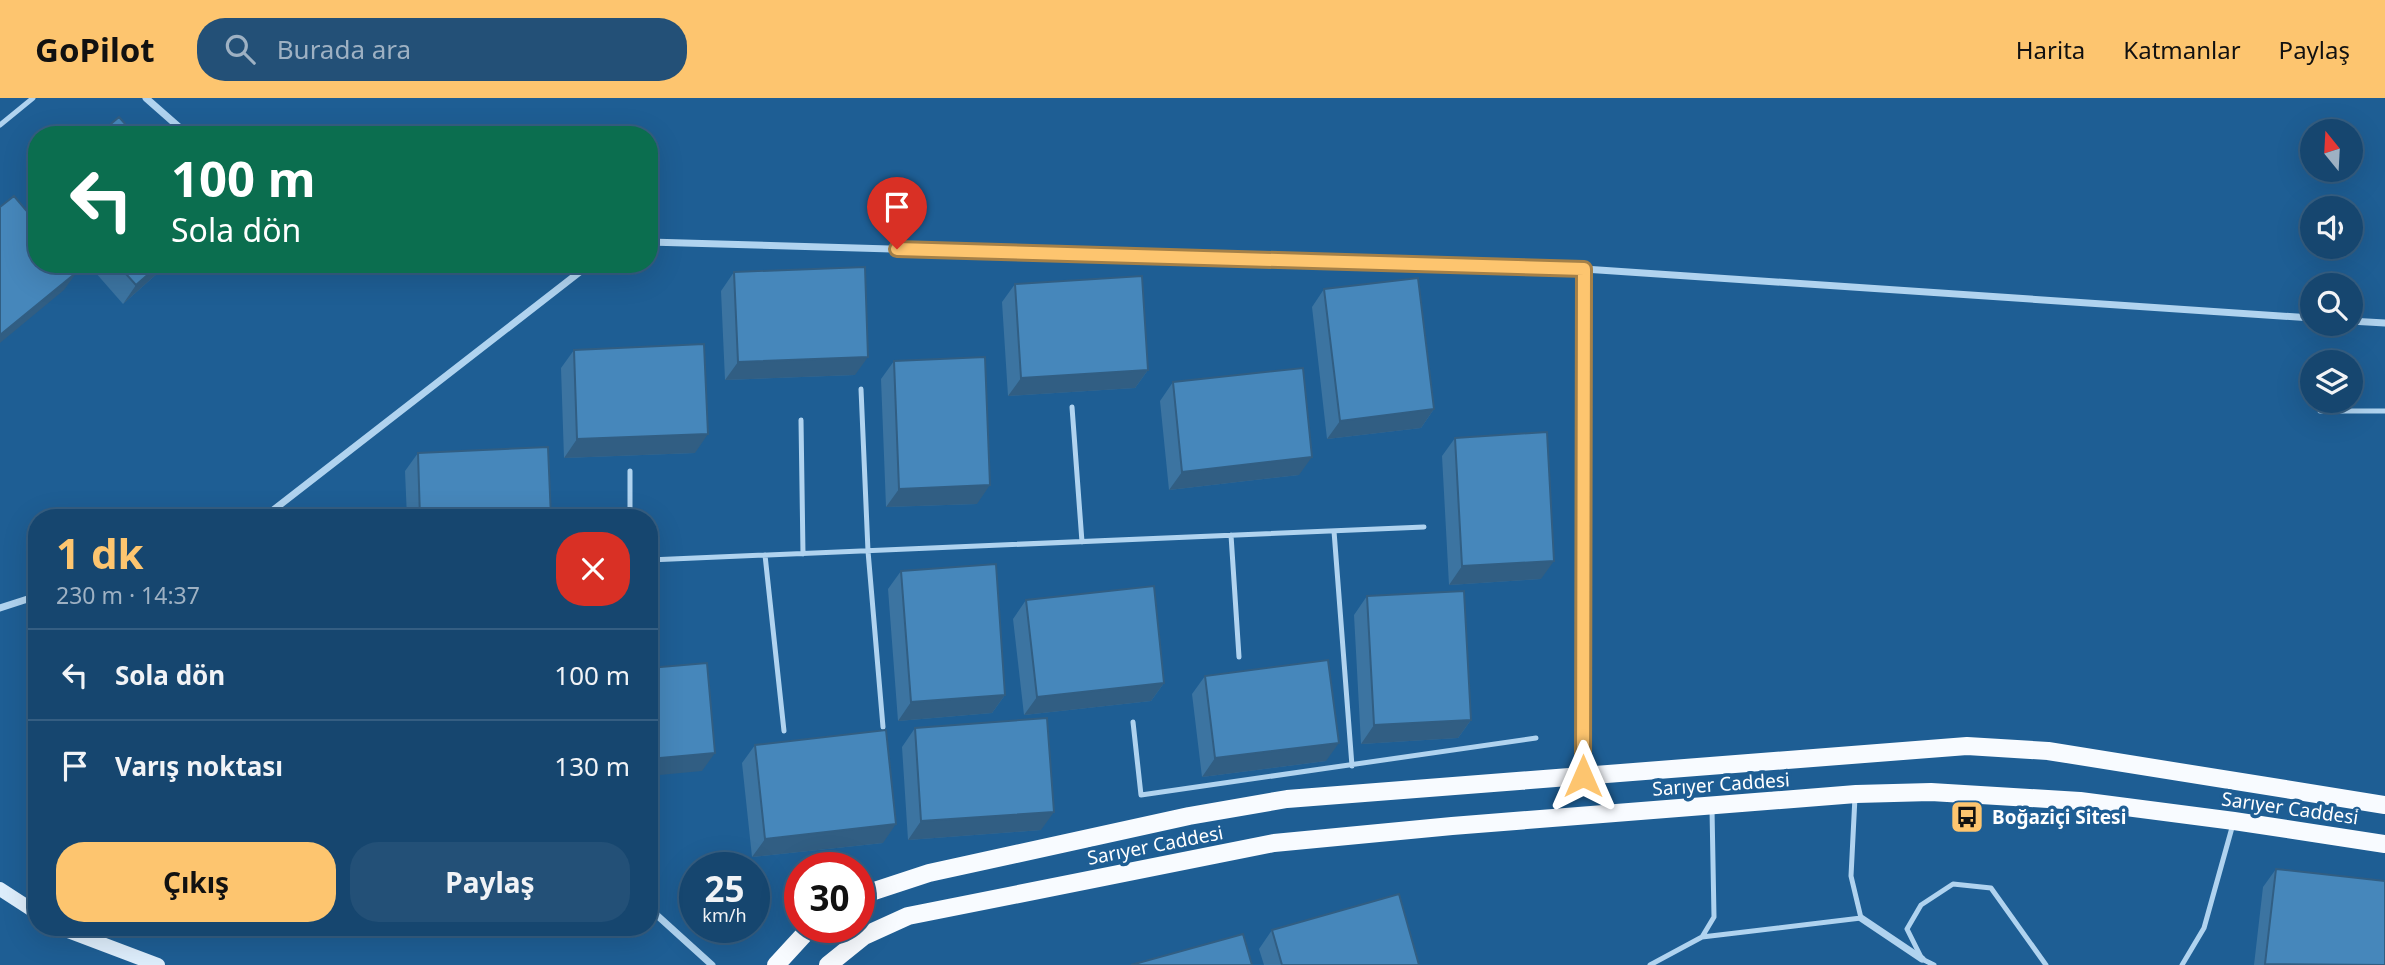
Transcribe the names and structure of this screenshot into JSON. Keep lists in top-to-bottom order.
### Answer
{
  "streets": {
    "main road": ["Sarıyer Caddesi"]
  },
  "places": {
    "bus stop": ["Boğaziçi Sitesi"]
  },
  "north": "top",
  "page": {
    "header": "GoPilot",
    "search": "Burada ara",
    "nav": ["Harita", "Katmanlar", "Paylaş"],
    "turn": ["100 m", "Sola dön"],
    "heading": ["1 dk", "230 m · 14:37"],
    "list": [
      {
        "name": "Sola dön",
        "value": "100 m"
      },
      {
        "name": "Varış noktası",
        "value": "130 m"
      }
    ],
    "buttons": ["Çıkış", "Paylaş"],
    "speed": "25 km/h",
    "limit": "30"
  }
}
